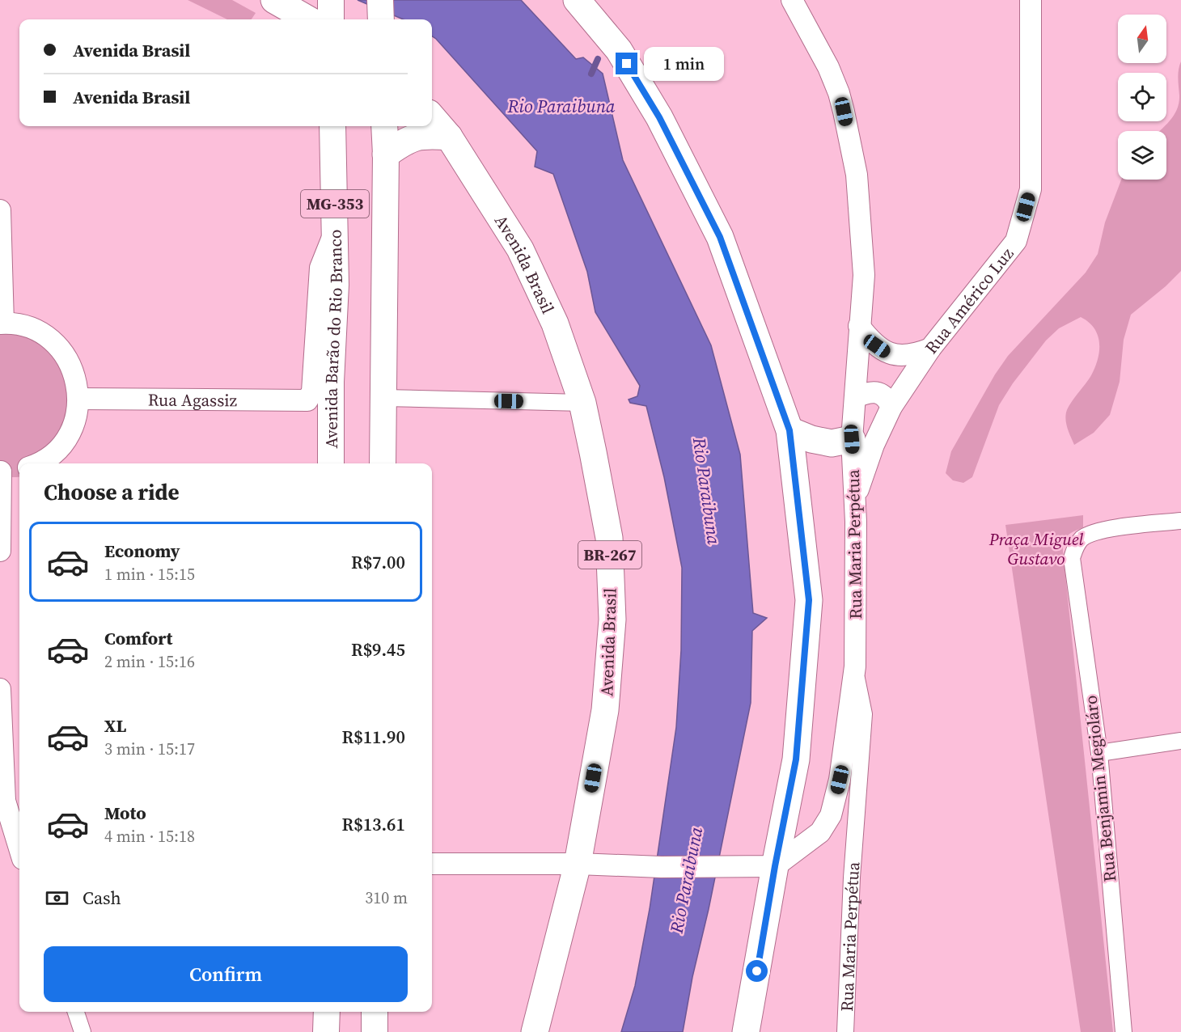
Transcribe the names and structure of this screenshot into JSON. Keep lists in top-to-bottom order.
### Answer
{
  "streets": {
    "highway": ["Avenida Brasil", "BR-267"],
    "main road": ["MG-353", "Avenida Barão do Rio Branco"],
    "street": [
      "Rua Américo Luz",
      "Rua Agassiz",
      "Rua Maria Perpétua",
      "Rua Benjamin Megioláro"
    ]
  },
  "crossings": [
    ["Rua Américo Luz", "Rua Maria Perpétua"],
    ["Avenida Barão do Rio Branco", "Rua Agassiz"]
  ],
  "water": ["Rio Paraibuna"],
  "parks": ["Praça Miguel Gustavo"],
  "north": "top",
  "page": {
    "banner": ["Avenida Brasil", "Avenida Brasil"],
    "bubble": "1 min",
    "heading": "Choose a ride",
    "list": [
      {
        "name": "Economy",
        "note": "1 min · 15:15",
        "value": "R$7.00"
      },
      {
        "name": "Comfort",
        "note": "2 min · 15:16",
        "value": "R$9.45"
      },
      {
        "name": "XL",
        "note": "3 min · 15:17",
        "value": "R$11.90"
      },
      {
        "name": "Moto",
        "note": "4 min · 15:18",
        "value": "R$13.61"
      }
    ],
    "pay": ["Cash", "310 m"],
    "buttons": "Confirm"
  }
}
